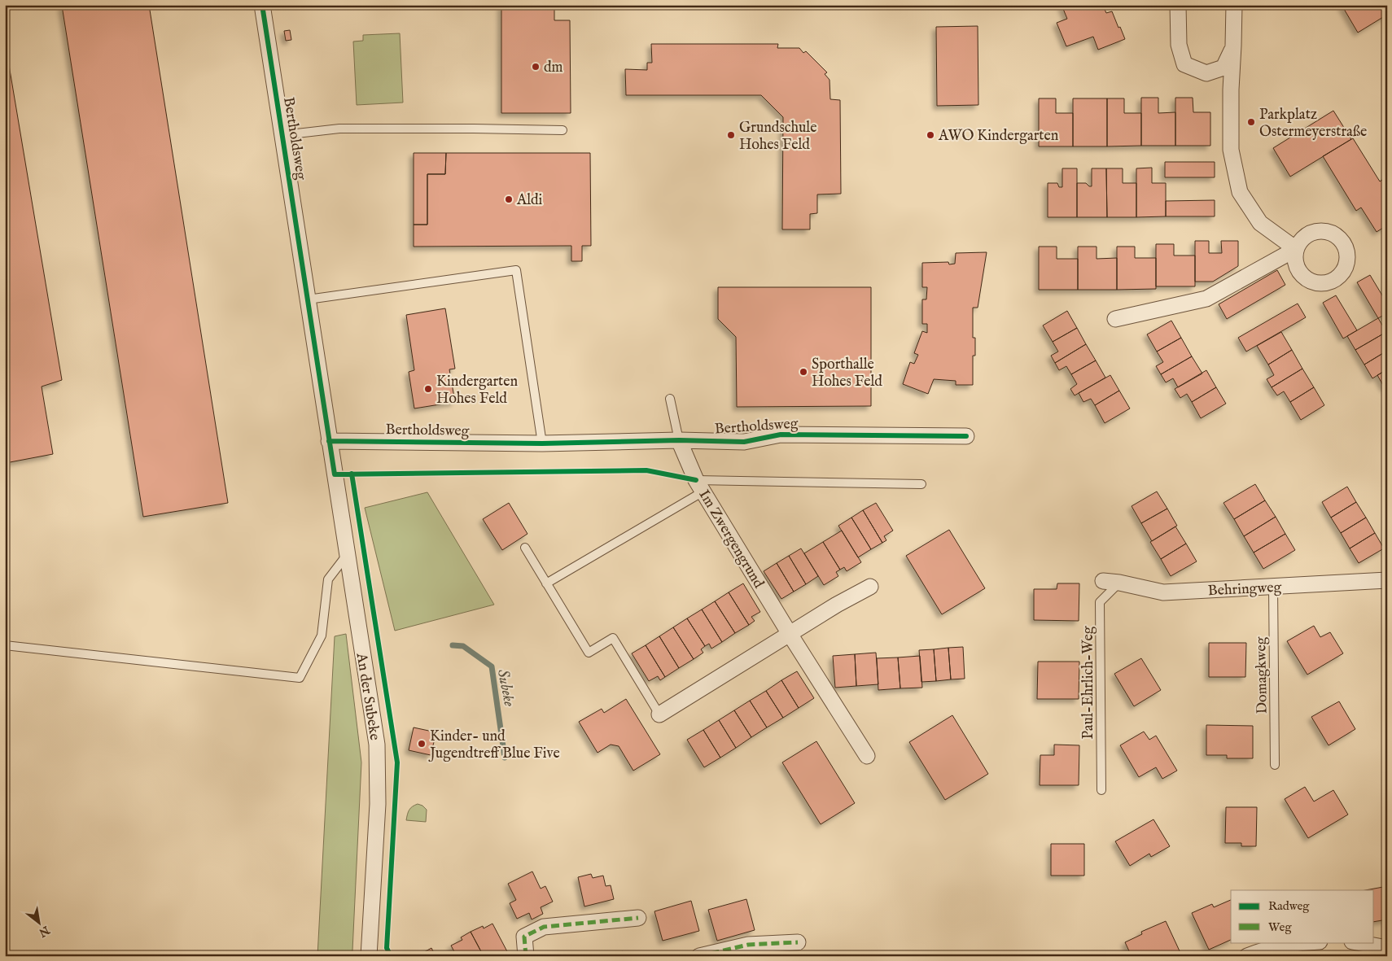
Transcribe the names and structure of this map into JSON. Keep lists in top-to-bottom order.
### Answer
{
  "streets": {
    "street": [
      "Bertholdsweg",
      "Im Zwergengrund",
      "Behringweg",
      "An der Subeke"
    ],
    "lane": ["Domagkweg", "Paul-Ehrlich-Weg"]
  },
  "crossings": [
    ["Bertholdsweg", "Im Zwergengrund"],
    ["Bertholdsweg", "An der Subeke"],
    ["Behringweg", "Domagkweg"],
    ["Behringweg", "Paul-Ehrlich-Weg"]
  ],
  "water": ["Subeke"],
  "places": [
    "dm",
    "Parkplatz Ostermeyerstraße",
    "Grundschule Hohes Feld",
    "AWO Kindergarten",
    "Aldi",
    "Sporthalle Hohes Feld",
    "Kindergarten Hohes Feld",
    "Kinder- und Jugendtreff Blue Five"
  ],
  "legend": ["Radweg", "Weg"],
  "north": "bottom right"
}
